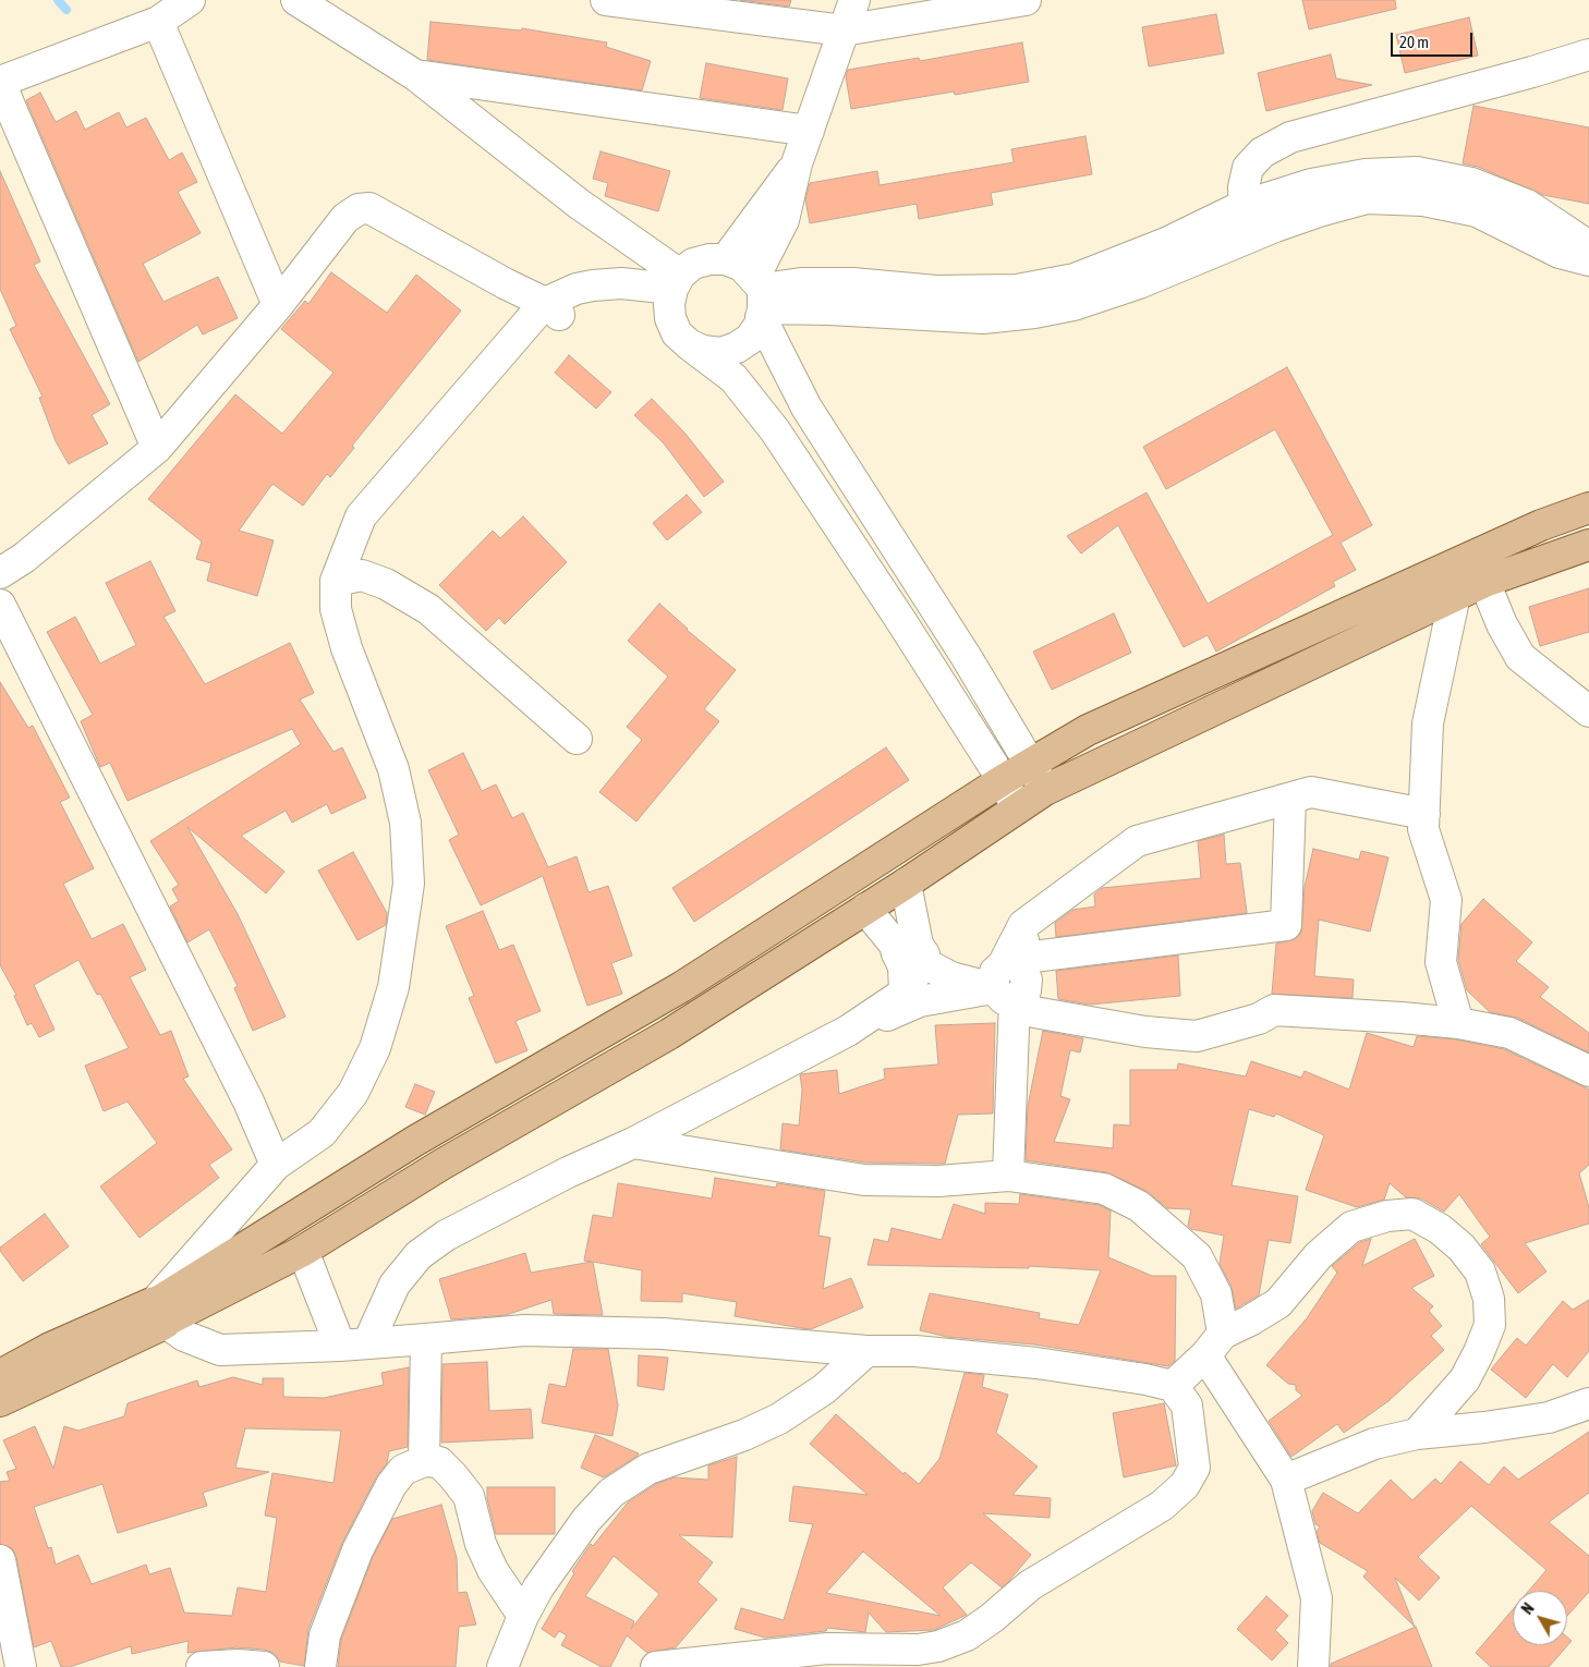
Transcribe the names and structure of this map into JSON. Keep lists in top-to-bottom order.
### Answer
{
  "scale_bar": "20 m",
  "north": "top left"
}
